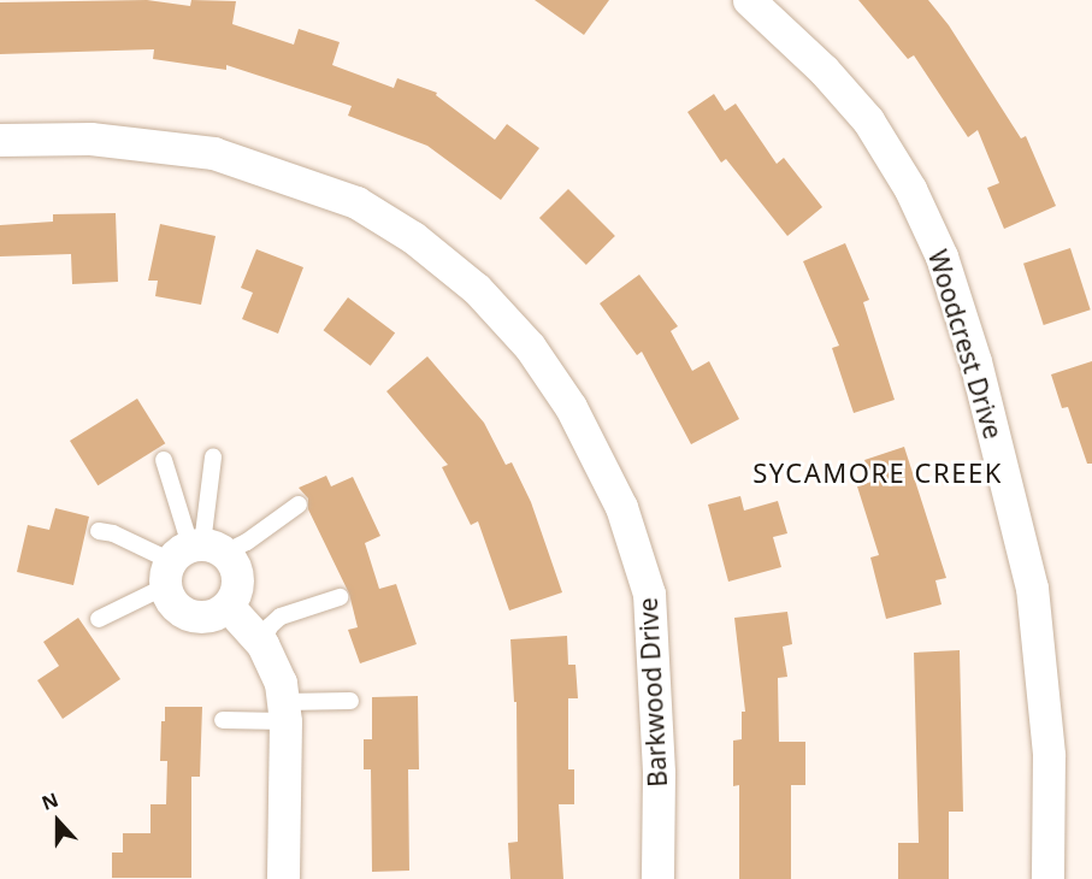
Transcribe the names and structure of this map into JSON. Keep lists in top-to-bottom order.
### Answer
{
  "streets": {
    "street": ["Woodcrest Drive", "Barkwood Drive"]
  },
  "districts": ["SYCAMORE CREEK"],
  "north": "top"
}
